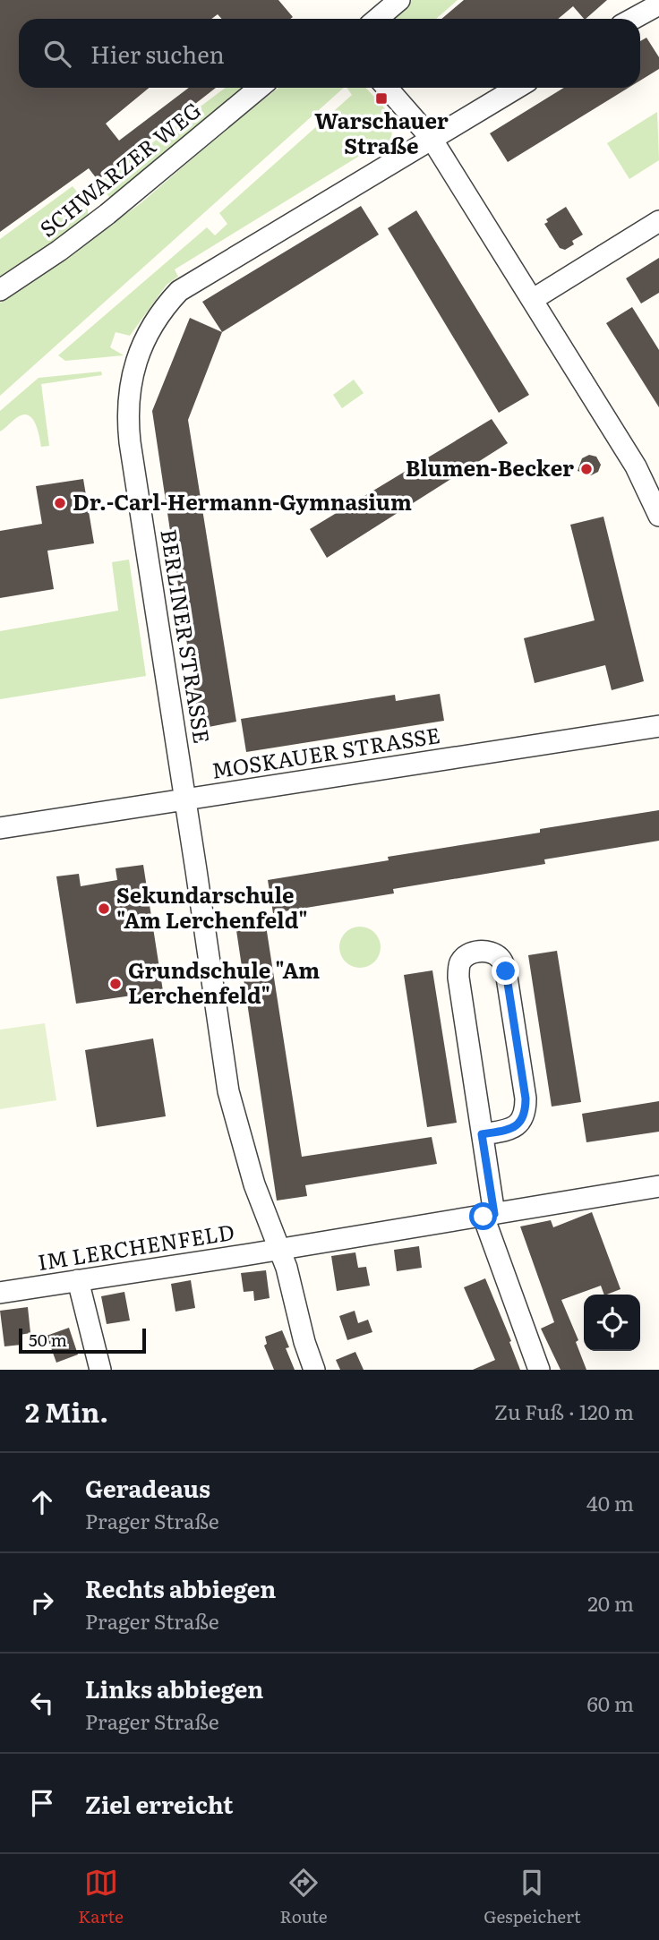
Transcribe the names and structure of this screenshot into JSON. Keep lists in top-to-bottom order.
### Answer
{
  "streets": {
    "street": [
      "SCHWARZER WEG",
      "BERLINER STRASSE",
      "MOSKAUER STRASSE",
      "IM LERCHENFELD"
    ]
  },
  "crossings": [
    ["BERLINER STRASSE", "MOSKAUER STRASSE"],
    ["BERLINER STRASSE", "IM LERCHENFELD"]
  ],
  "places": {
    "transit": ["Warschauer Straße"],
    "other": [
      "Blumen-Becker",
      "Dr.-Carl-Hermann-Gymnasium",
      "Sekundarschule \"Am Lerchenfeld\"",
      "Grundschule \"Am Lerchenfeld\""
    ]
  },
  "scale_bar": "50 m",
  "page": {
    "search": "Hier suchen",
    "scale": "50 m",
    "heading": ["2 Min.", "Zu Fuß · 120 m"],
    "list": [
      ["Geradeaus", "Prager Straße", "40 m"],
      ["Rechts abbiegen", "Prager Straße", "20 m"],
      ["Links abbiegen", "Prager Straße", "60 m"],
      "Ziel erreicht"
    ],
    "nav": ["Karte", "Route", "Gespeichert"]
  }
}
